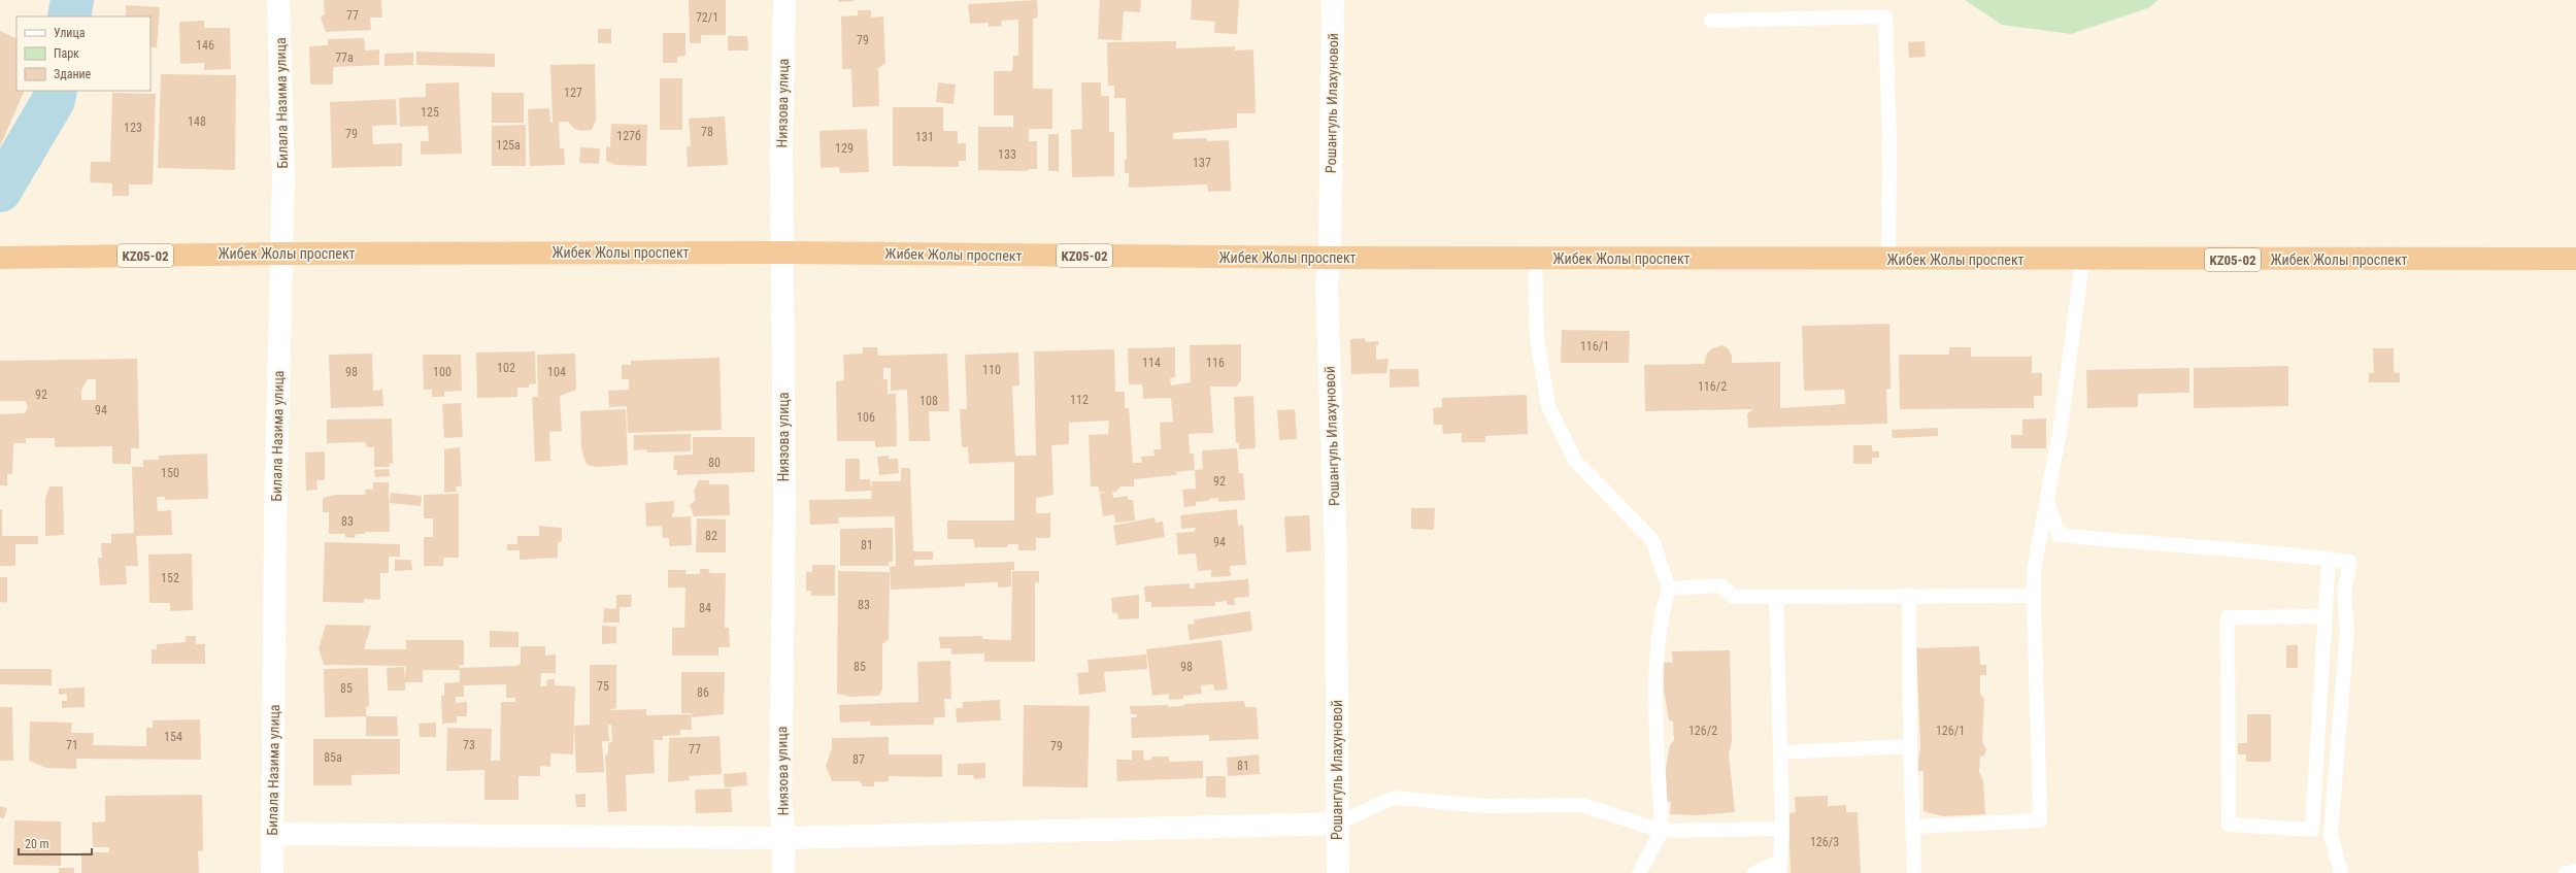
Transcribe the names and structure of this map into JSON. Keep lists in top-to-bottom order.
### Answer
{
  "streets": {
    "highway": ["Жибек Жолы проспект", "KZ05-02"],
    "street": ["Билала Назима улица", "Ниязова улица", "Рошангуль Илахуновой"]
  },
  "crossings": [
    ["Билала Назима улица", "Жибек Жолы проспект"],
    ["Ниязова улица", "Жибек Жолы проспект"],
    ["Рошангуль Илахуновой", "Жибек Жолы проспект"]
  ],
  "house_numbers": [
    "77",
    "72/1",
    "79",
    "146",
    "77а",
    "127",
    "125",
    "148",
    "123",
    "78",
    "79",
    "127б",
    "131",
    "125а",
    "129",
    "133",
    "137",
    "116/1",
    "114",
    "116",
    "102",
    "110",
    "98",
    "100",
    "104",
    "116/2",
    "92",
    "112",
    "108",
    "94",
    "106",
    "80",
    "150",
    "92",
    "83",
    "82",
    "94",
    "81",
    "152",
    "83",
    "84",
    "85",
    "98",
    "75",
    "85",
    "86",
    "126/2",
    "126/1",
    "154",
    "71",
    "73",
    "79",
    "77",
    "85а",
    "87",
    "81",
    "126/3"
  ],
  "legend": ["Улица", "Парк", "Здание"],
  "scale_bar": "20 m"
}
